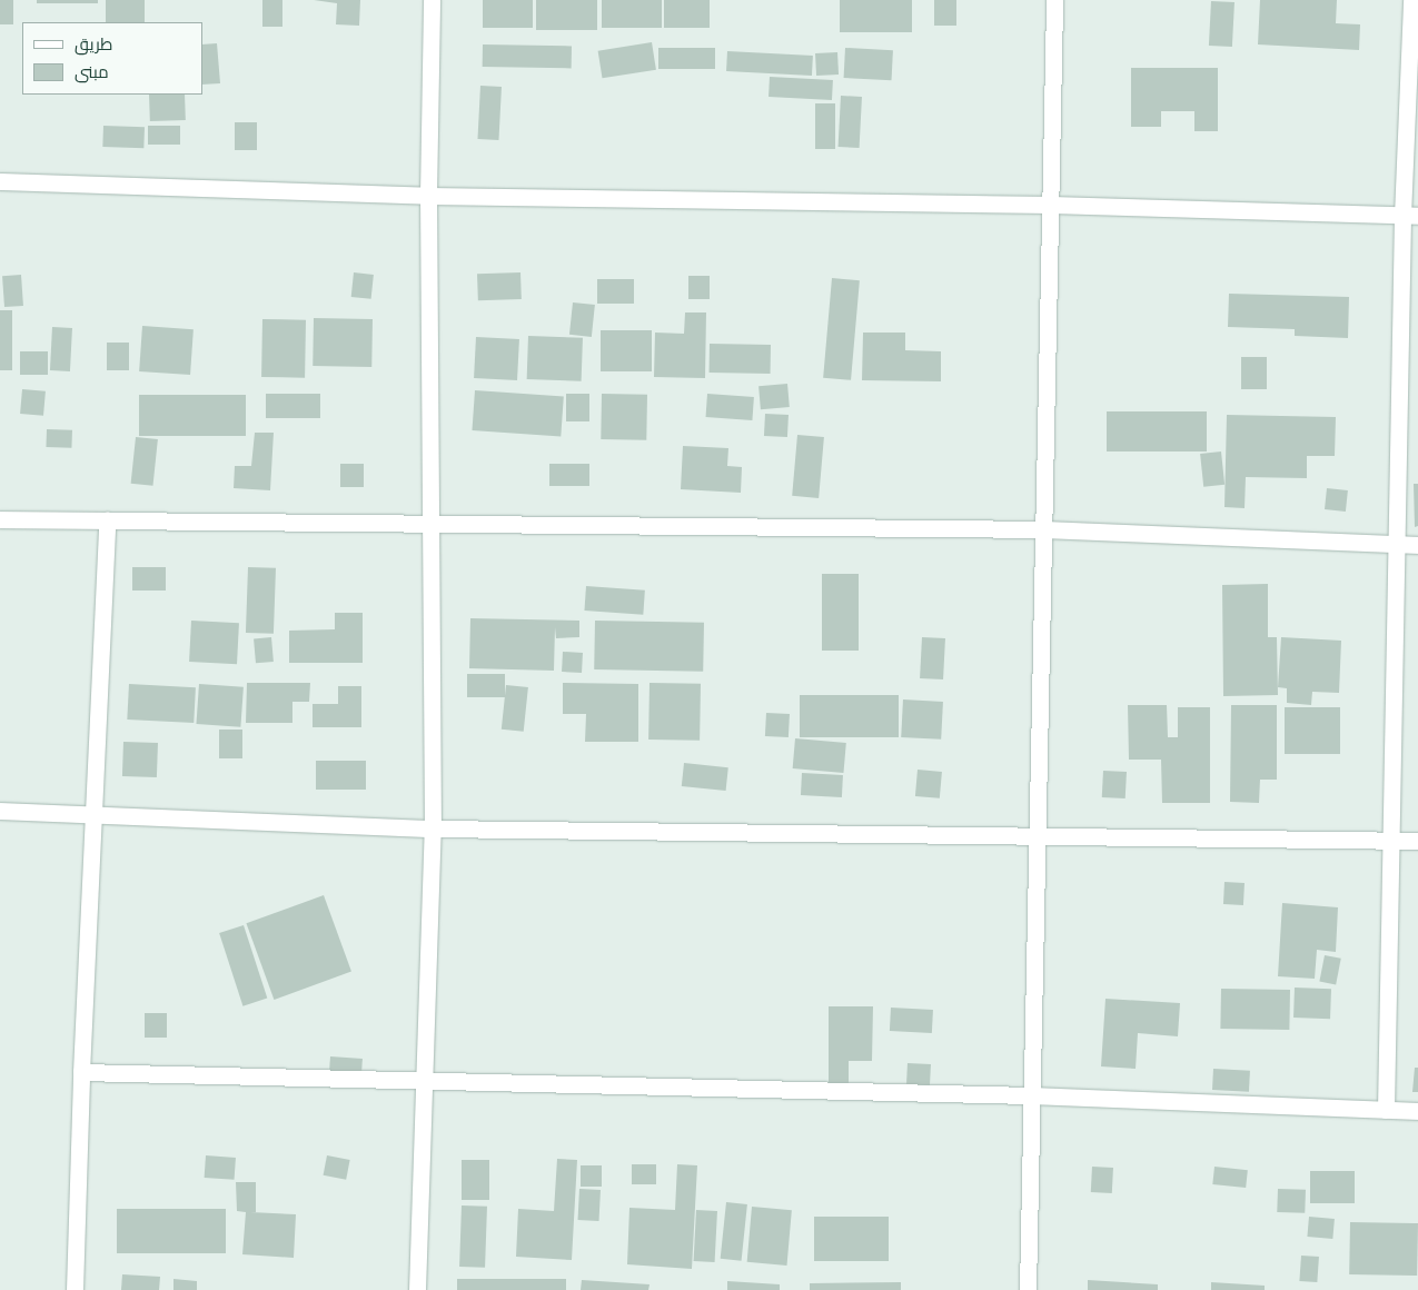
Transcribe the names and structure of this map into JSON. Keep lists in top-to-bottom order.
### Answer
{
  "legend": ["طريق", "مبنى"]
}
